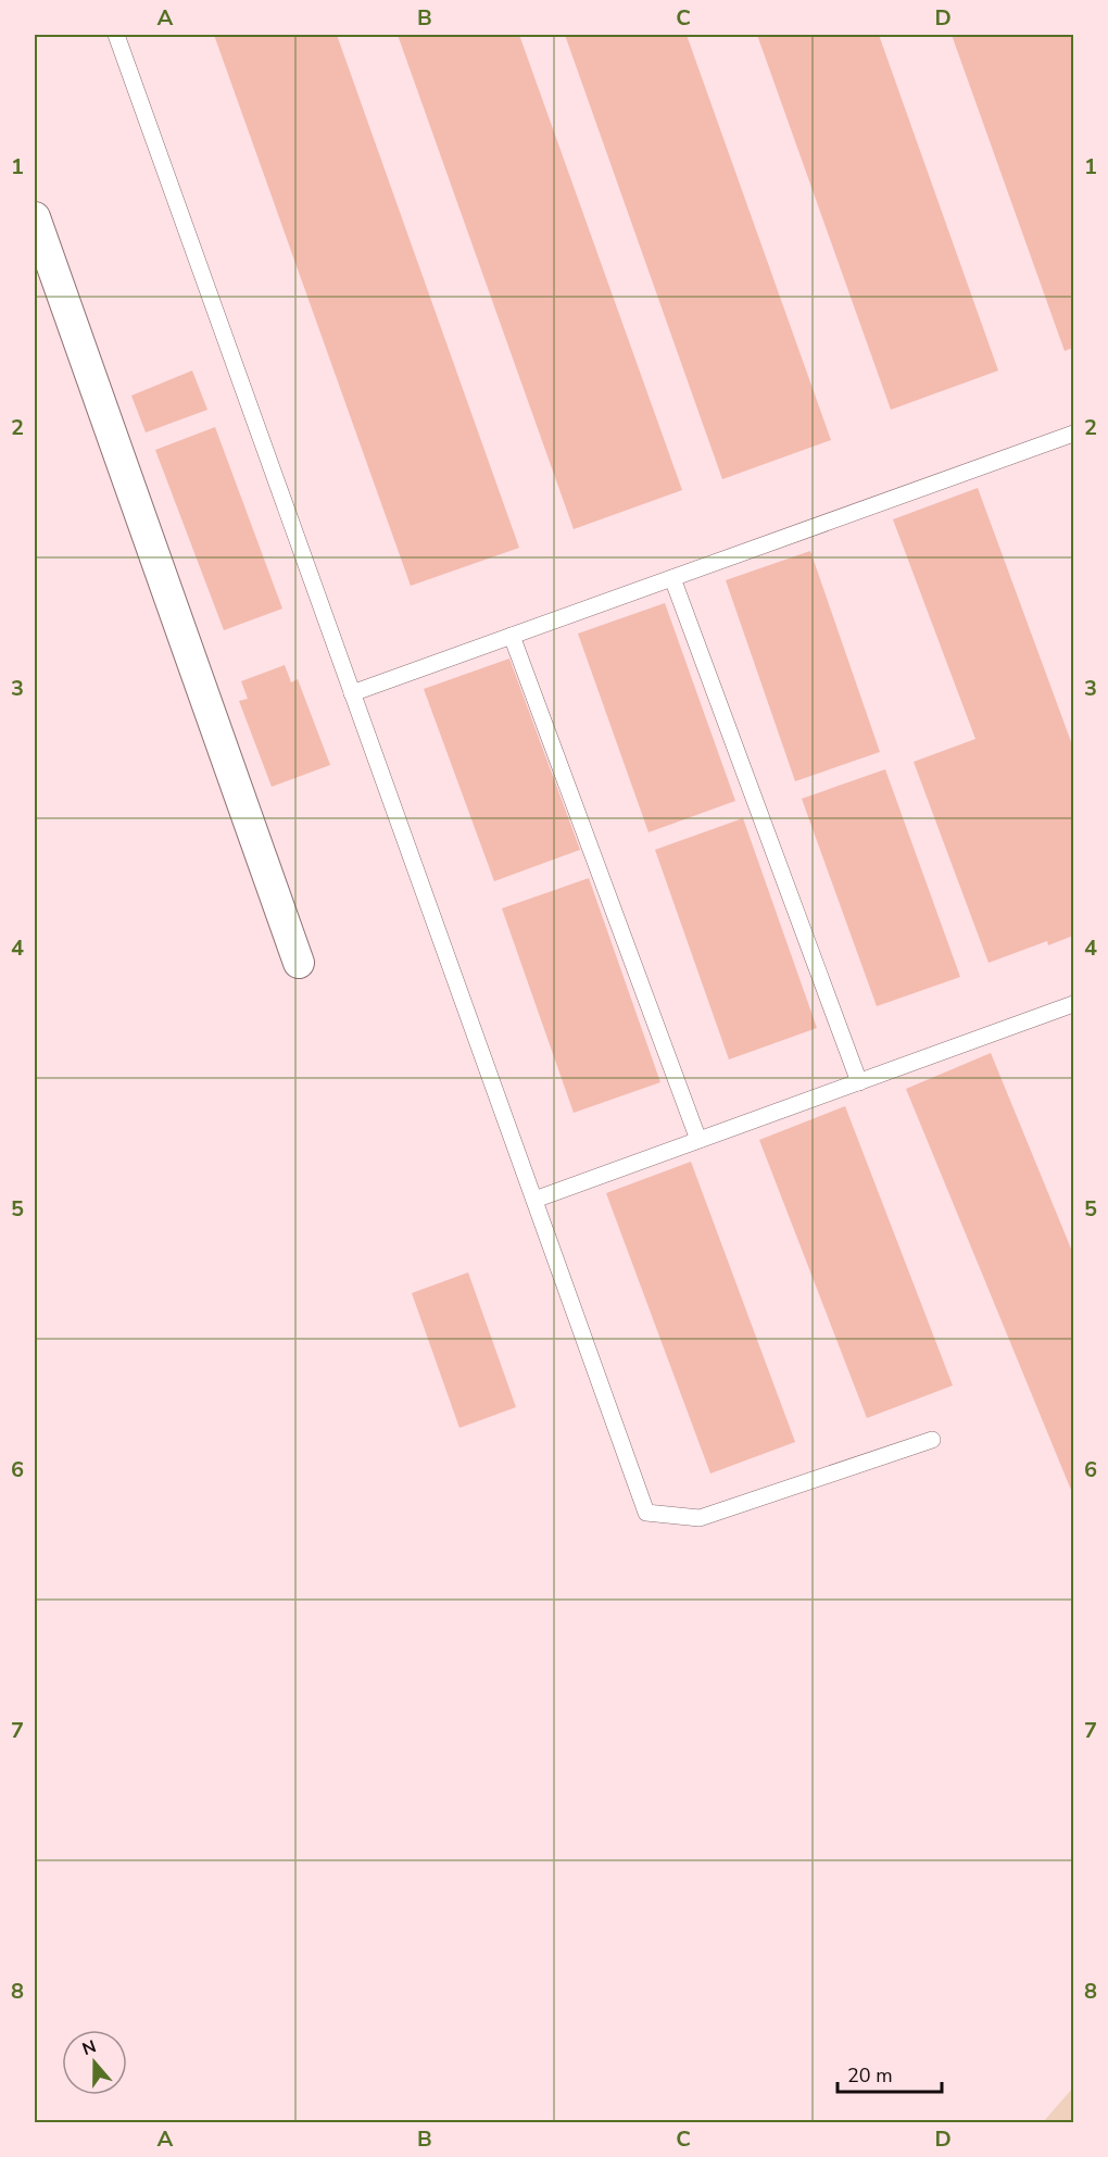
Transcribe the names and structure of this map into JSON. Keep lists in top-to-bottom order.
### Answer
{
  "scale_bar": "20 m",
  "north": "top",
  "grid": {
    "columns": [
      "A",
      "B",
      "C",
      "D"
    ],
    "rows": [
      "1",
      "2",
      "3",
      "4",
      "5",
      "6",
      "7",
      "8"
    ]
  }
}
